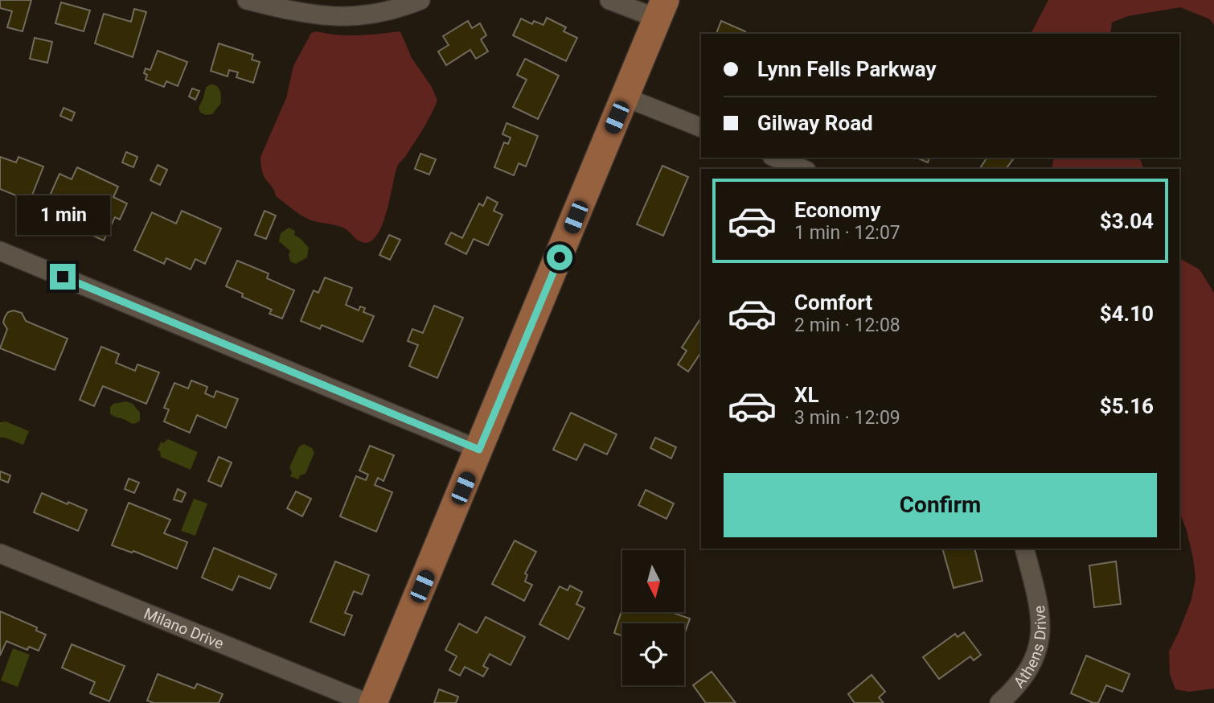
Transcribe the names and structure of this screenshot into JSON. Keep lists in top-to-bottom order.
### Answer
{
  "streets": {
    "street": ["Milano Drive", "Athens Drive"]
  },
  "north": "bottom",
  "page": {
    "banner": ["Lynn Fells Parkway", "Gilway Road"],
    "list": [
      {
        "name": "Economy",
        "note": "1 min · 12:07",
        "value": "$3.04"
      },
      {
        "name": "Comfort",
        "note": "2 min · 12:08",
        "value": "$4.10"
      },
      {
        "name": "XL",
        "note": "3 min · 12:09",
        "value": "$5.16"
      }
    ],
    "bubble": "1 min",
    "buttons": "Confirm"
  }
}
